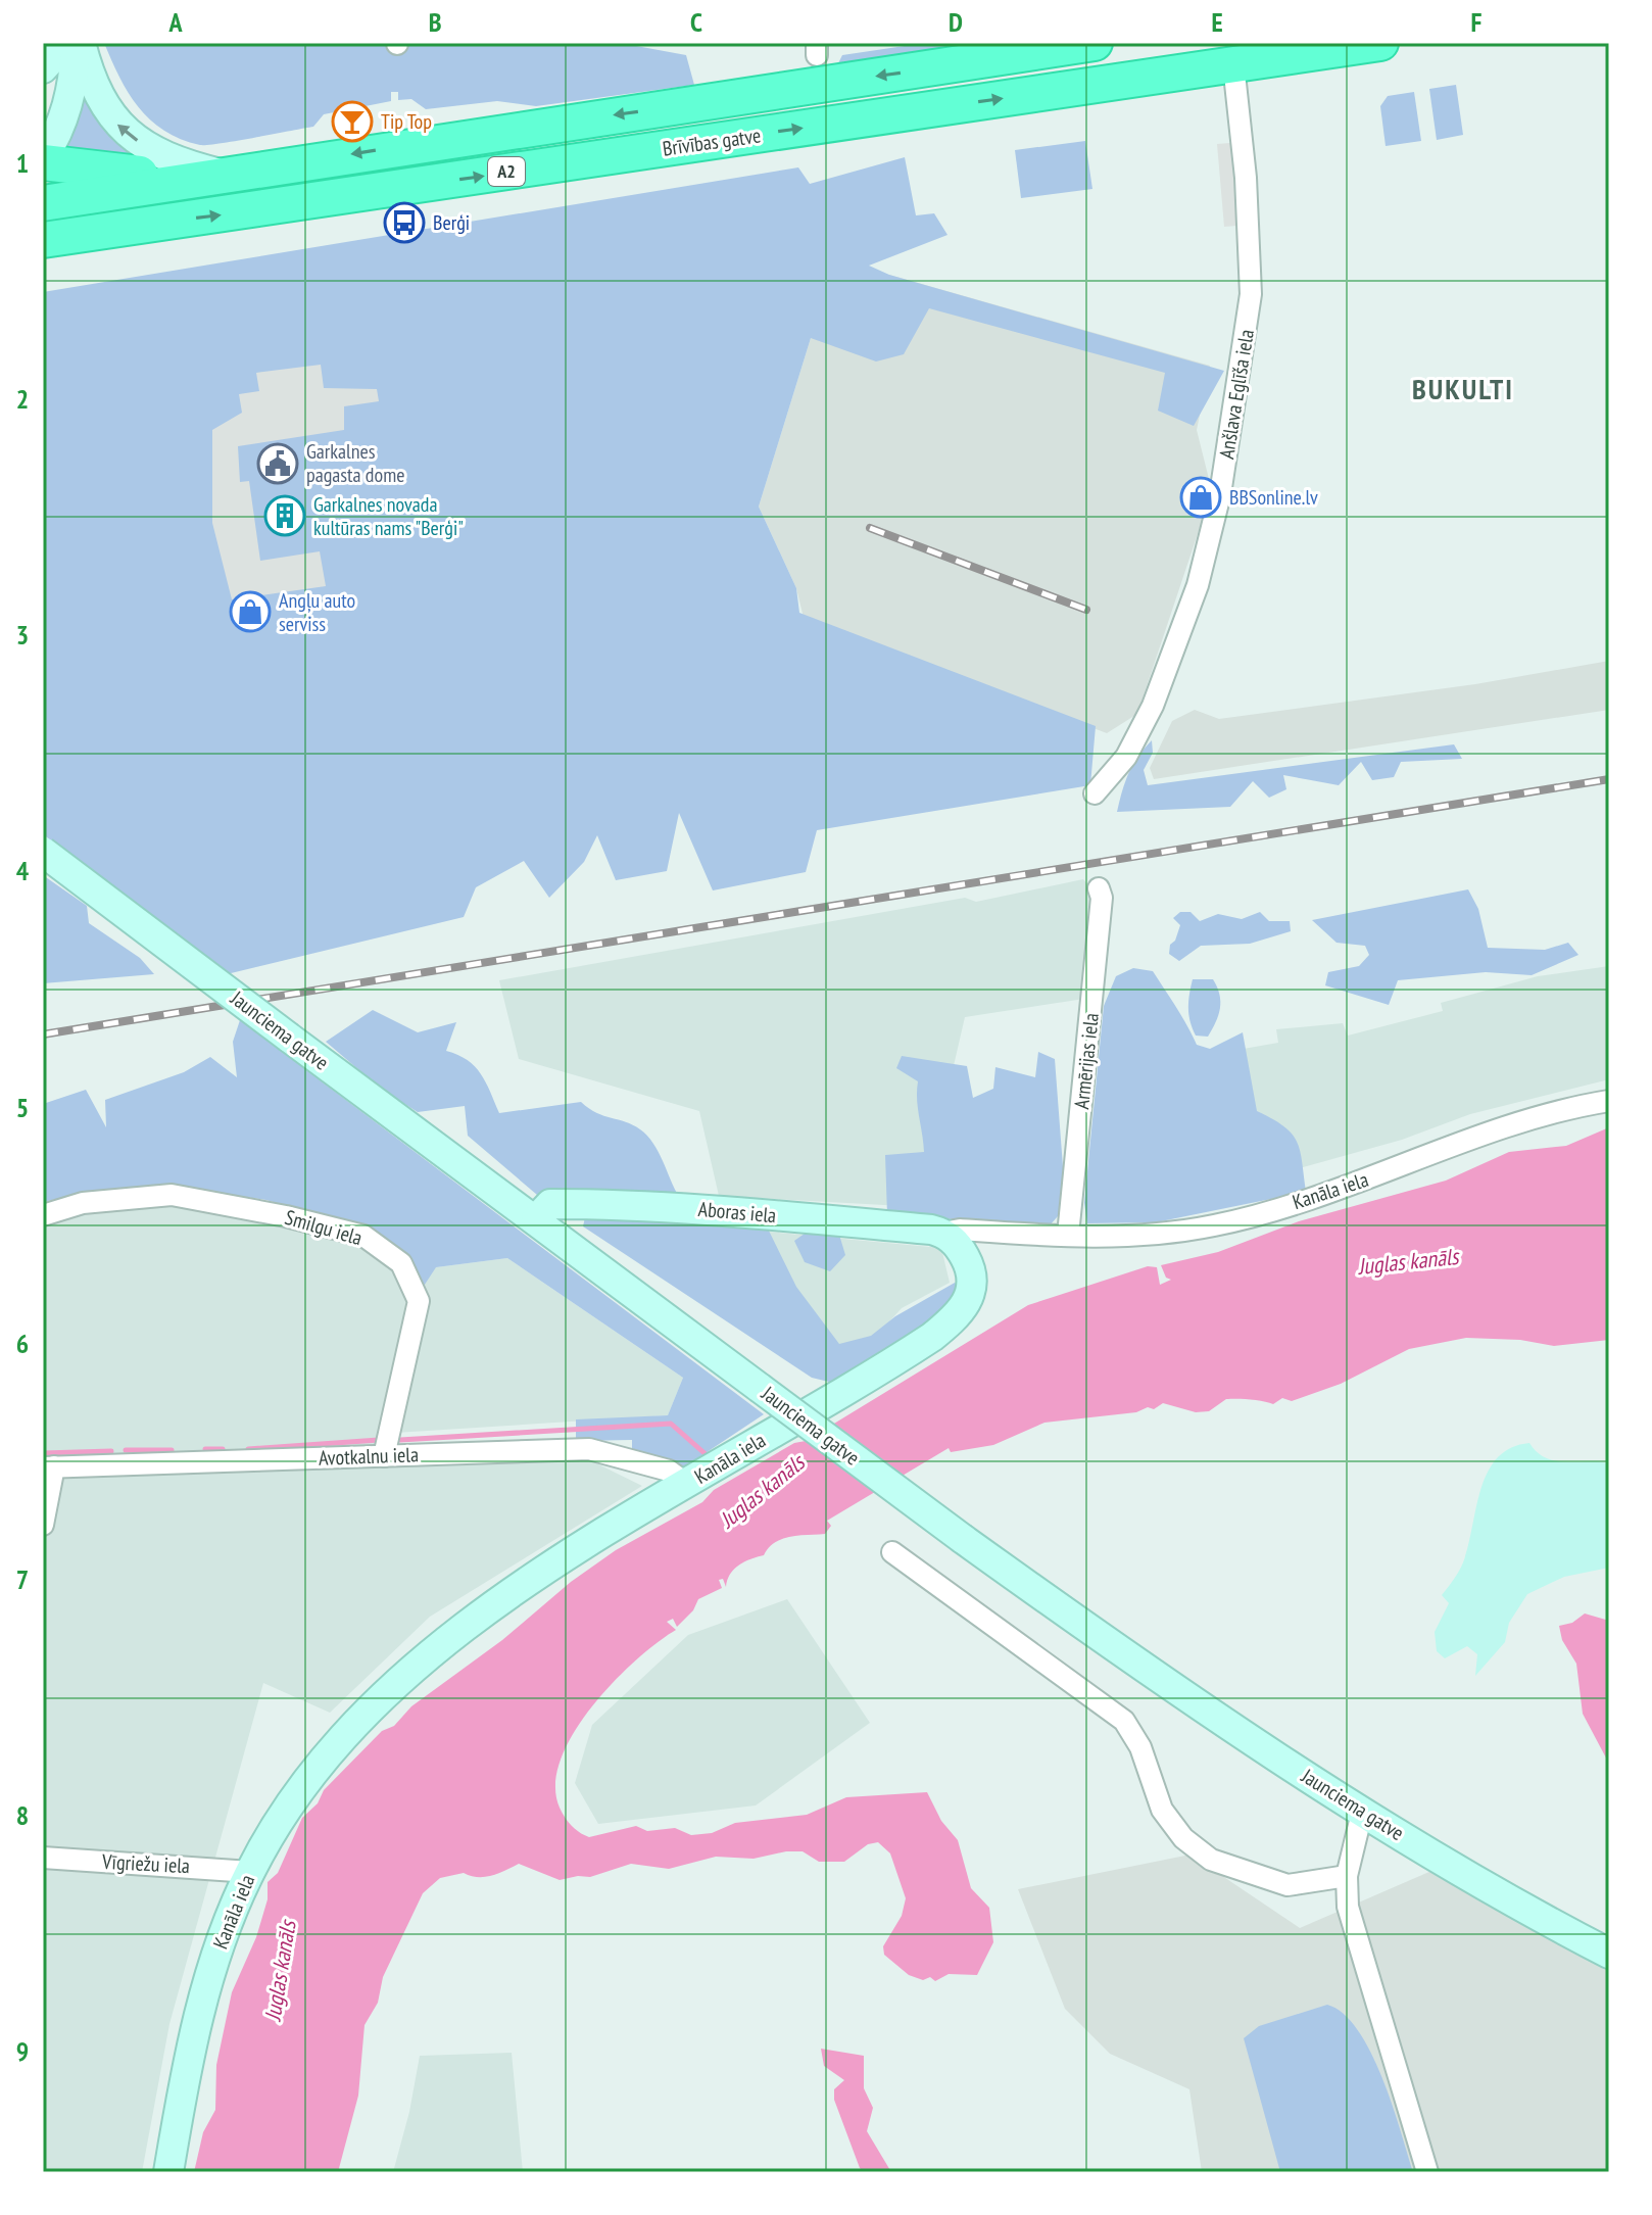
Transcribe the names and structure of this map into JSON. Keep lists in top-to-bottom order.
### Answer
{
  "streets": {
    "highway": ["Brīvības gatve", "A2"],
    "main road": ["Jaunciema gatve", "Kanāla iela", "Aboras iela"],
    "street": [
      "Anšlava Eglīša iela",
      "Armērijas iela",
      "Smilgu iela",
      "Avotkalnu iela",
      "Vīgriežu iela"
    ]
  },
  "crossings": [
    ["Brīvības gatve", "Anšlava Eglīša iela"],
    ["Jaunciema gatve", "Aboras iela"],
    ["Armērijas iela", "Kanāla iela"],
    ["Kanāla iela", "Aboras iela"],
    ["Kanāla iela", "Avotkalnu iela"],
    ["Kanāla iela", "Vīgriežu iela"],
    ["Smilgu iela", "Avotkalnu iela"]
  ],
  "districts": ["BUKULTI"],
  "water": ["Juglas kanāls"],
  "places": {
    "bar": ["Tip Top"],
    "bus stop": ["Berģi"],
    "public building": ["Garkalnes pagasta dome"],
    "shop": ["BBSonline.lv", "Angļu auto serviss"],
    "building": ["Garkalnes novada kultūras nams \"Berģi\""]
  },
  "grid": {
    "columns": [
      "A",
      "B",
      "C",
      "D",
      "E",
      "F"
    ],
    "rows": [
      "1",
      "2",
      "3",
      "4",
      "5",
      "6",
      "7",
      "8",
      "9"
    ]
  }
}
